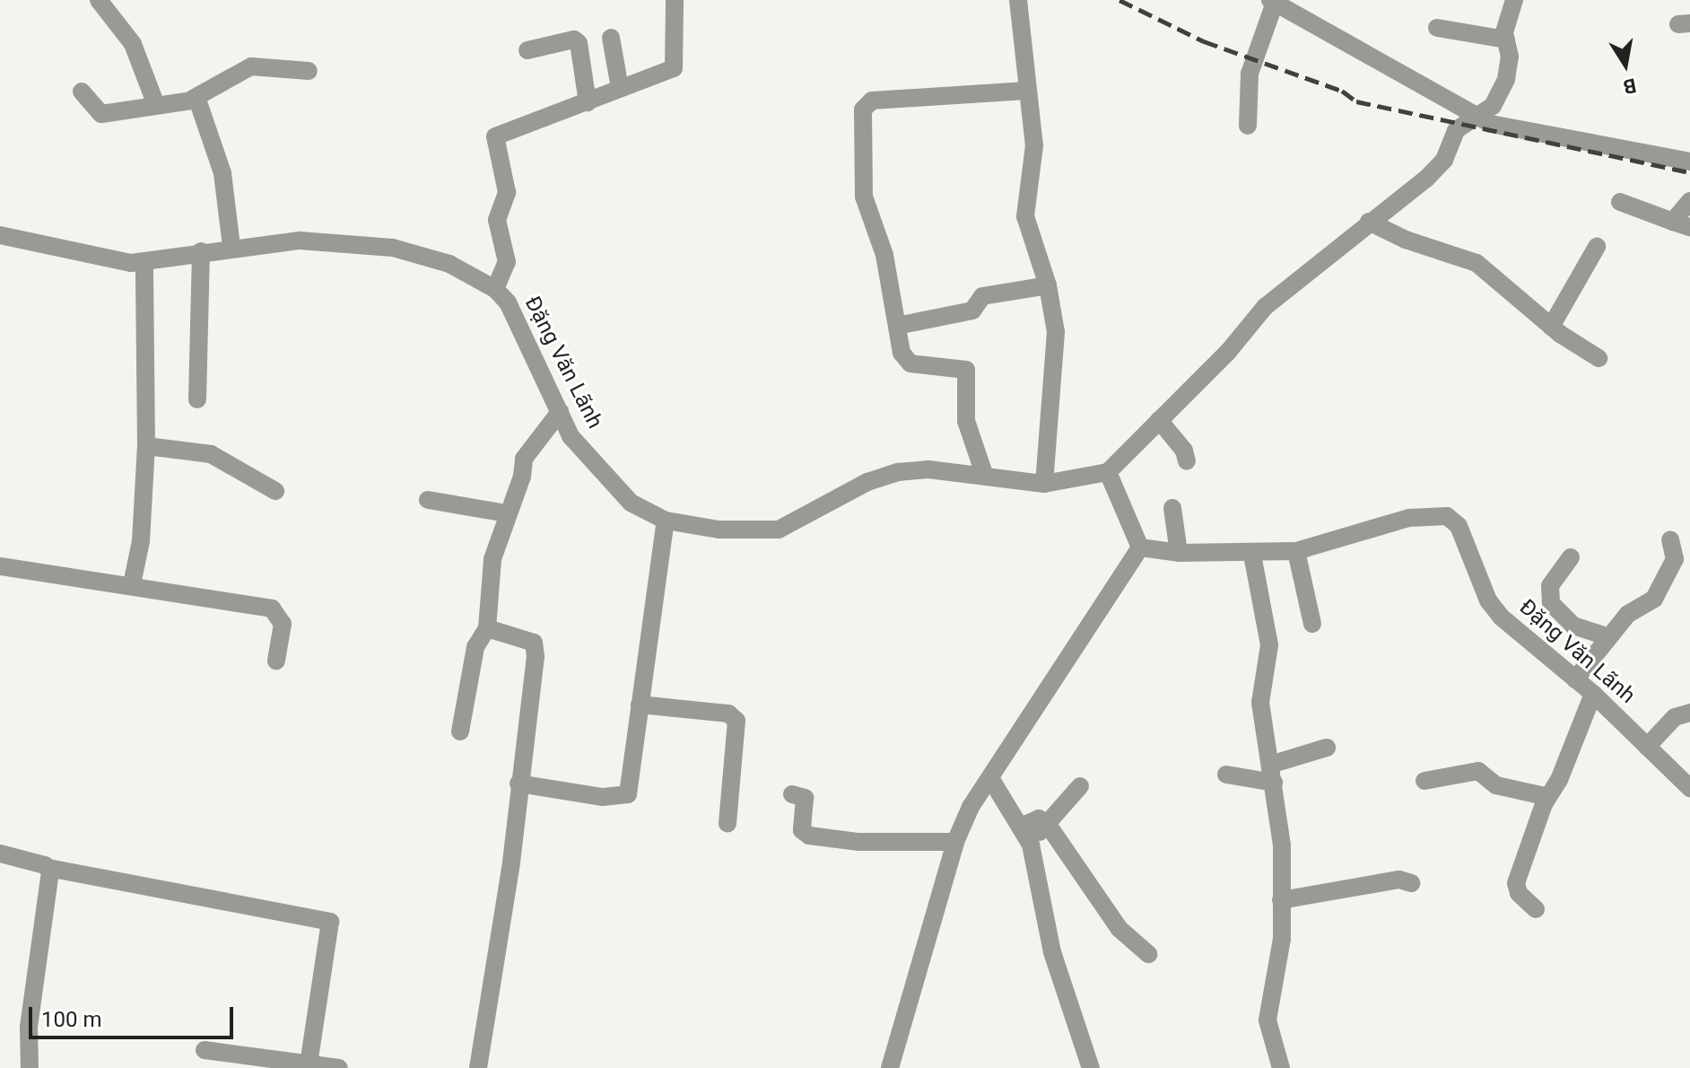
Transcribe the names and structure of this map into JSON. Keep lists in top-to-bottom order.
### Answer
{
  "streets": {
    "street": ["Đặng Văn Lãnh"]
  },
  "scale_bar": "100 m",
  "north": "bottom"
}
